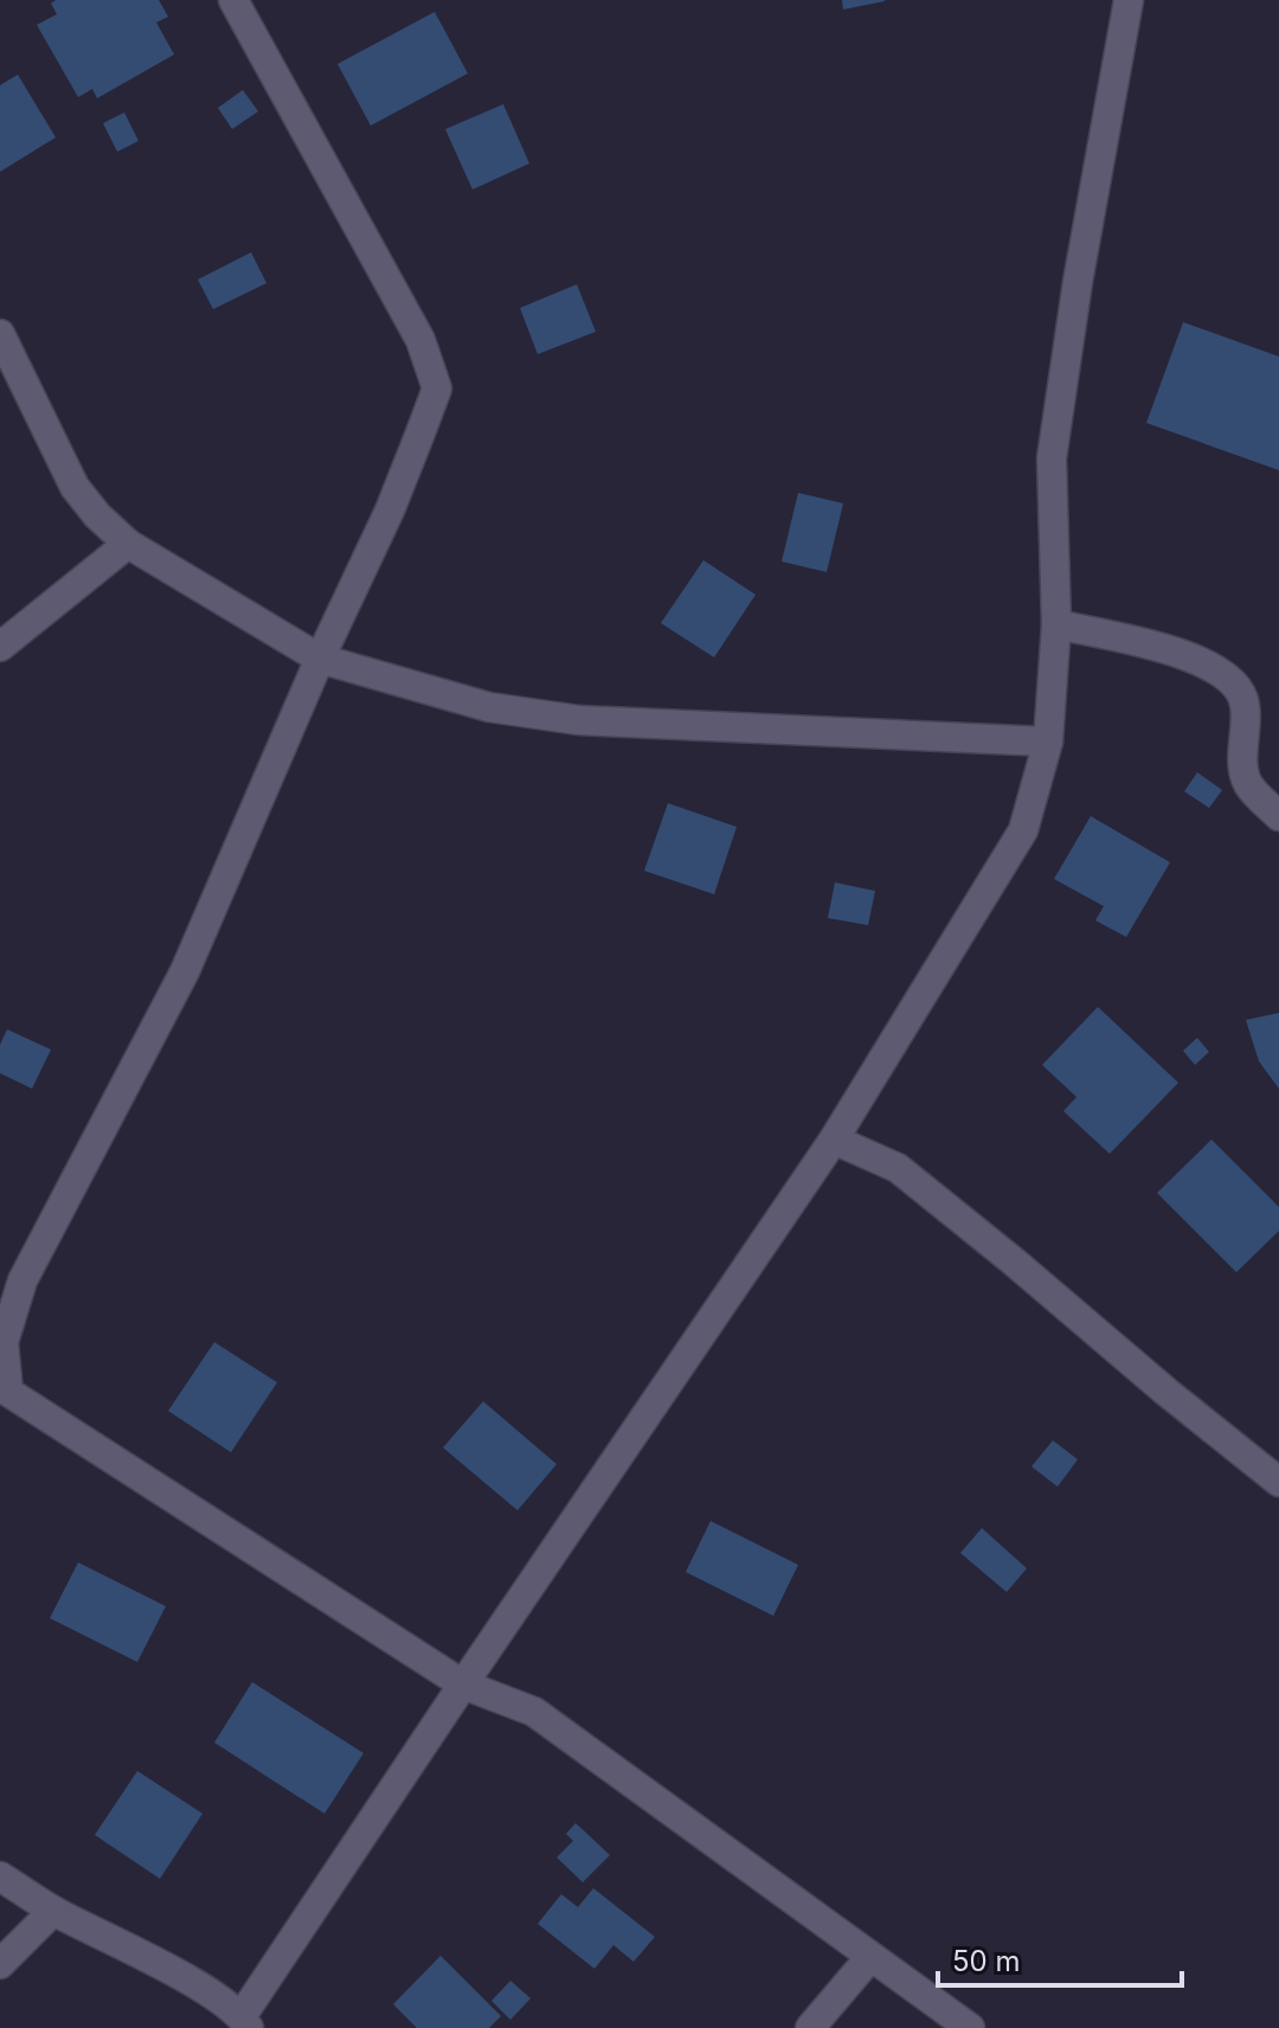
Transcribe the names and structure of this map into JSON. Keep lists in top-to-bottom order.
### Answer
{
  "scale_bar": "50 m"
}
